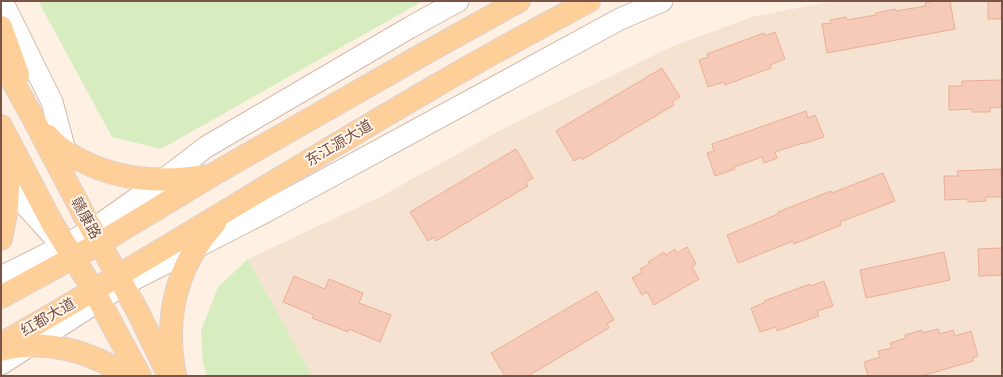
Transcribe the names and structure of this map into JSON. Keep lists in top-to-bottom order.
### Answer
{
  "streets": {
    "main road": ["东江源大道", "赣康路", "红都大道"]
  },
  "crossings": [
    ["东江源大道", "赣康路"],
    ["东江源大道", "红都大道"],
    ["赣康路", "红都大道"]
  ]
}
